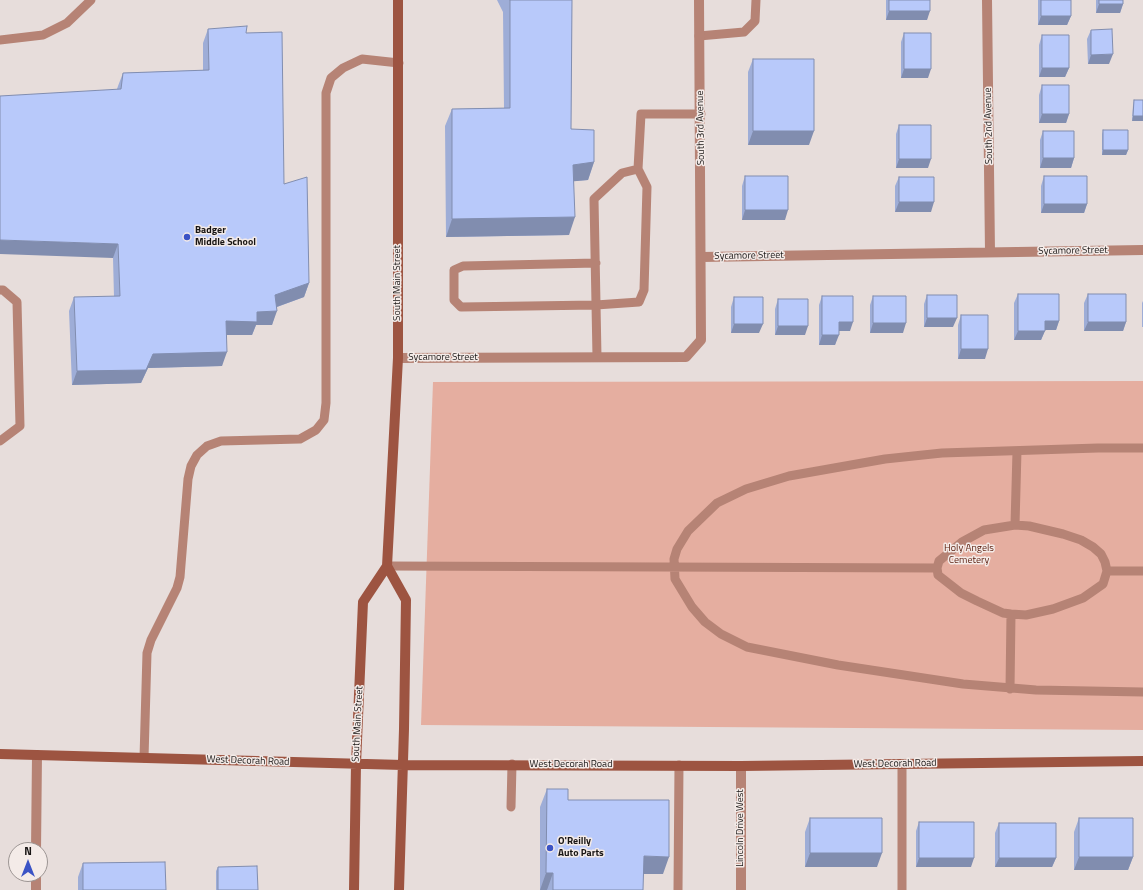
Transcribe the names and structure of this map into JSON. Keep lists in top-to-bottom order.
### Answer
{
  "streets": {
    "main road": ["South Main Street", "West Decorah Road"],
    "street": [
      "South 2nd Avenue",
      "South 3rd Avenue",
      "Sycamore Street",
      "Lincoln Drive West"
    ]
  },
  "crossings": [
    ["South 2nd Avenue", "Sycamore Street"],
    ["South 3rd Avenue", "Sycamore Street"],
    ["Sycamore Street", "South Main Street"],
    ["South Main Street", "West Decorah Road"],
    ["West Decorah Road", "Lincoln Drive West"]
  ],
  "parks": ["Holy Angels Cemetery"],
  "places": ["Badger Middle School", "O'Reilly Auto Parts"],
  "north": "top"
}
